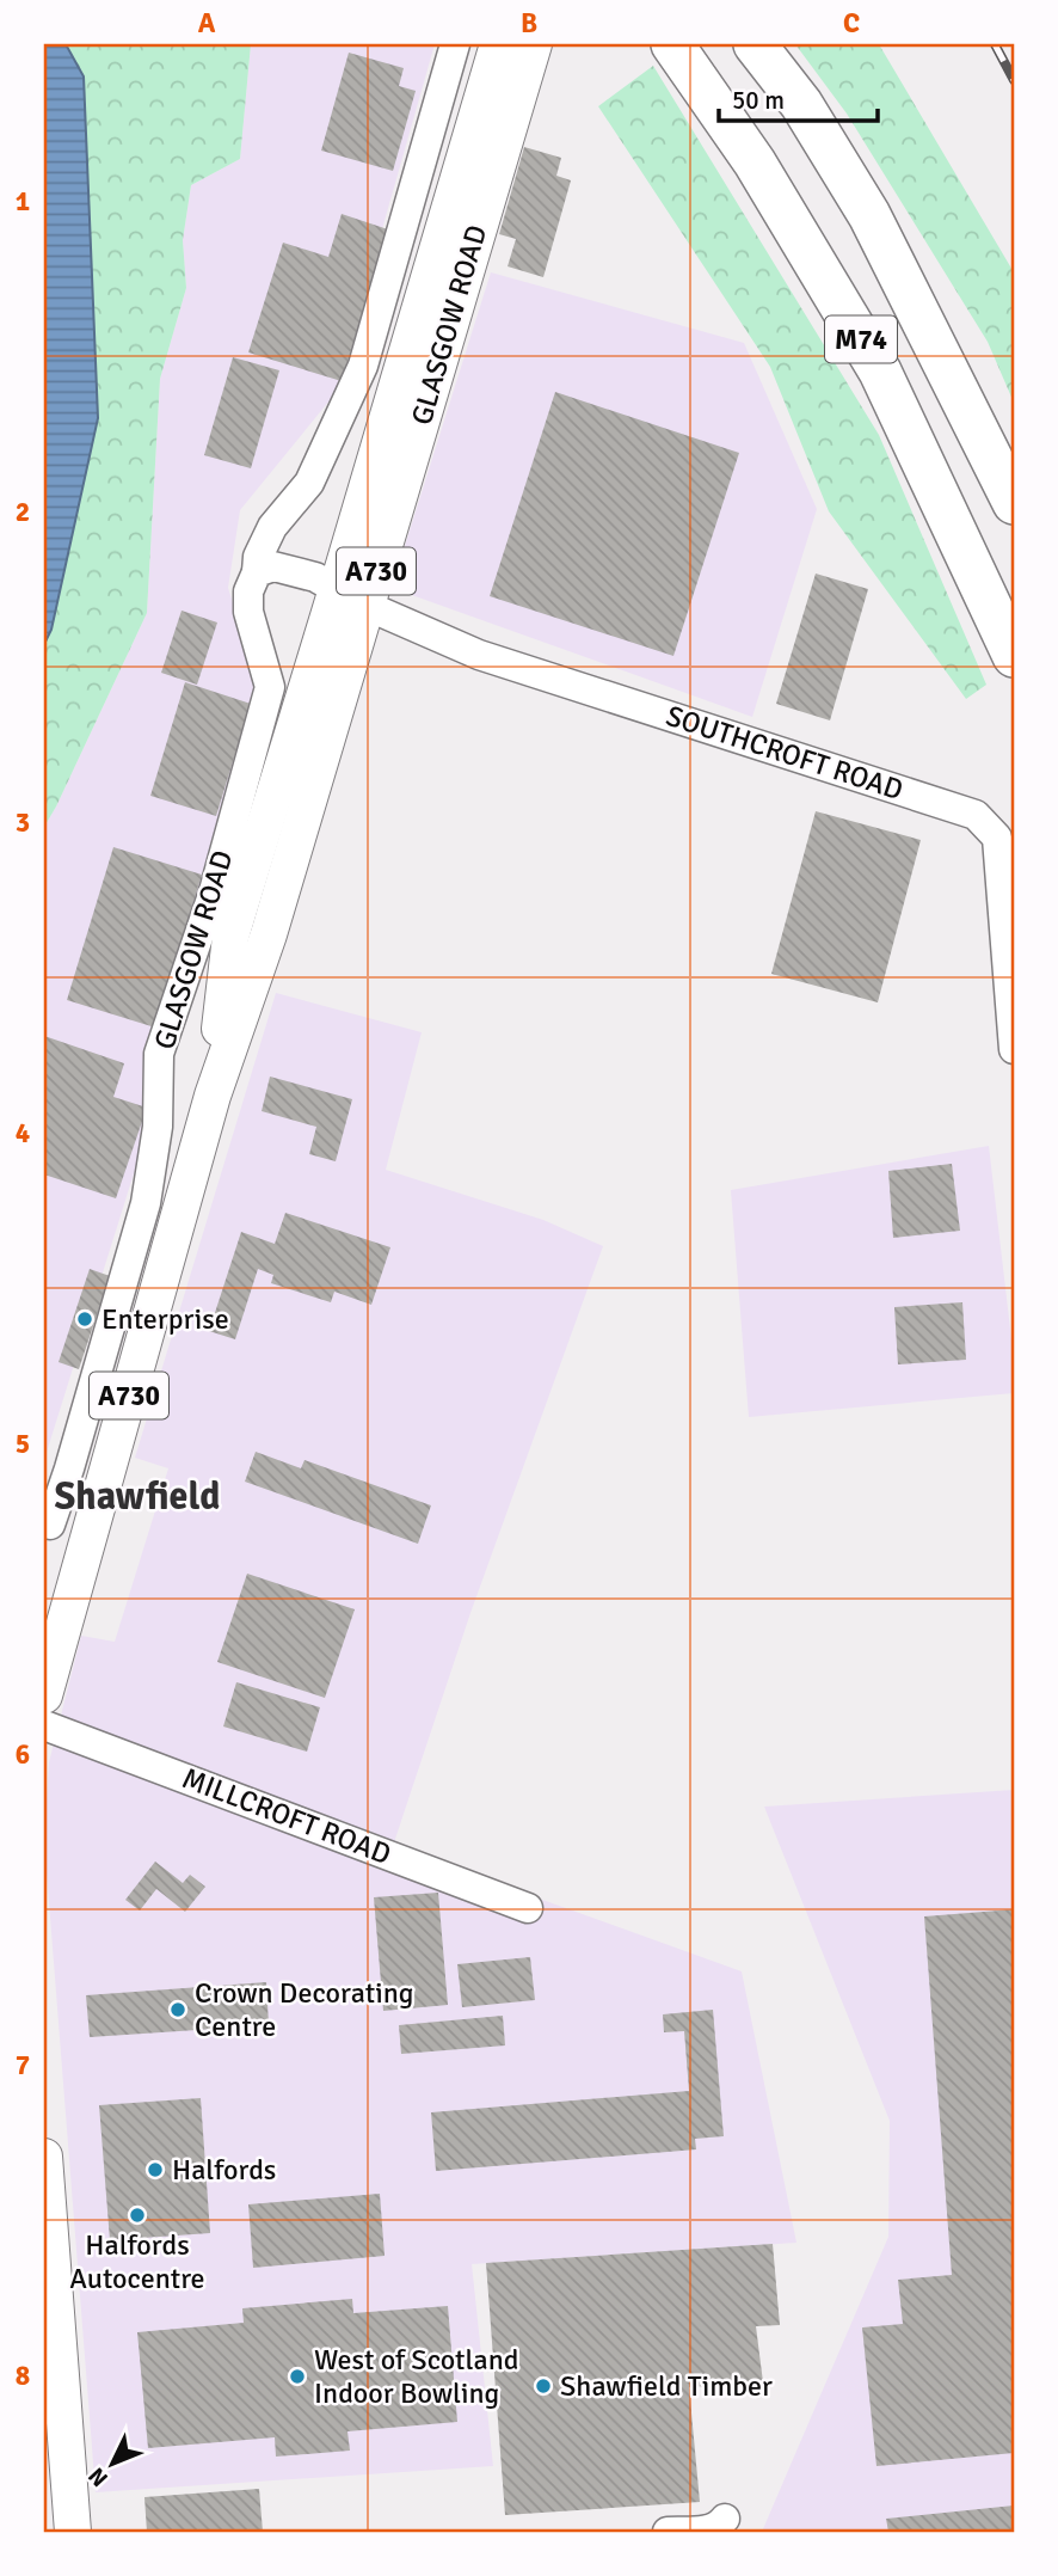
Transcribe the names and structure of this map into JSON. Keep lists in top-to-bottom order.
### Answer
{
  "streets": {
    "highway": ["M74"],
    "main road": ["GLASGOW ROAD", "A730"],
    "street": ["SOUTHCROFT ROAD", "MILLCROFT ROAD"]
  },
  "crossings": [
    ["GLASGOW ROAD", "SOUTHCROFT ROAD"]
  ],
  "districts": ["Shawfield"],
  "places": [
    "Enterprise",
    "Crown Decorating Centre",
    "Halfords",
    "Halfords Autocentre",
    "West of Scotland Indoor Bowling",
    "Shawfield Timber"
  ],
  "scale_bar": "50 m",
  "north": "bottom left",
  "grid": {
    "columns": ["A", "B", "C"],
    "rows": [
      "1",
      "2",
      "3",
      "4",
      "5",
      "6",
      "7",
      "8"
    ]
  }
}
